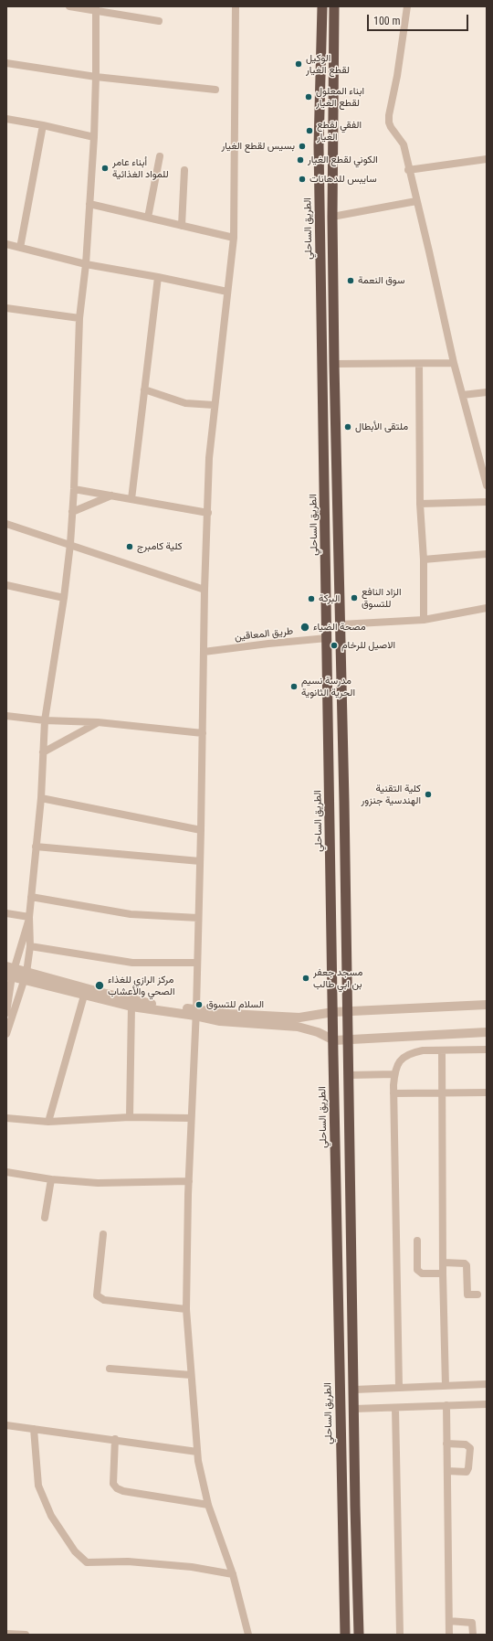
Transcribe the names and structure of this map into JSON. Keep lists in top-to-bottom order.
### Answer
{
  "streets": {
    "highway": ["الطريق الساحلي"],
    "street": ["طريق المعاقين"]
  },
  "crossings": [
    ["الطريق الساحلي", "طريق المعاقين"]
  ],
  "places": [
    "الوكيل لقطع الغيار",
    "ابناء المعلول لقطع الغيار",
    "الفقي لقطع الغيار",
    "بسيس لقطع الغيار",
    "الكوني لقطع الغيار",
    "أبناء عامر للمواد الغذائية",
    "سايبس للدهانات",
    "سوق النعمة",
    "ملتقى الأبطال",
    "كلية كامبرج",
    "الزاد النافع للتسوق",
    "البركة",
    "مصحة الضياء",
    "الاصيل للرخام",
    "مدرسة نسيم الحرية الثانوية",
    "كلية التقنية الهندسية جنزور",
    "مسجد جعفر بن ابي طالب",
    "مركز الرازي للغذاء الصحي والأعشاب",
    "السلام للتسوق"
  ],
  "scale_bar": "100 m"
}
